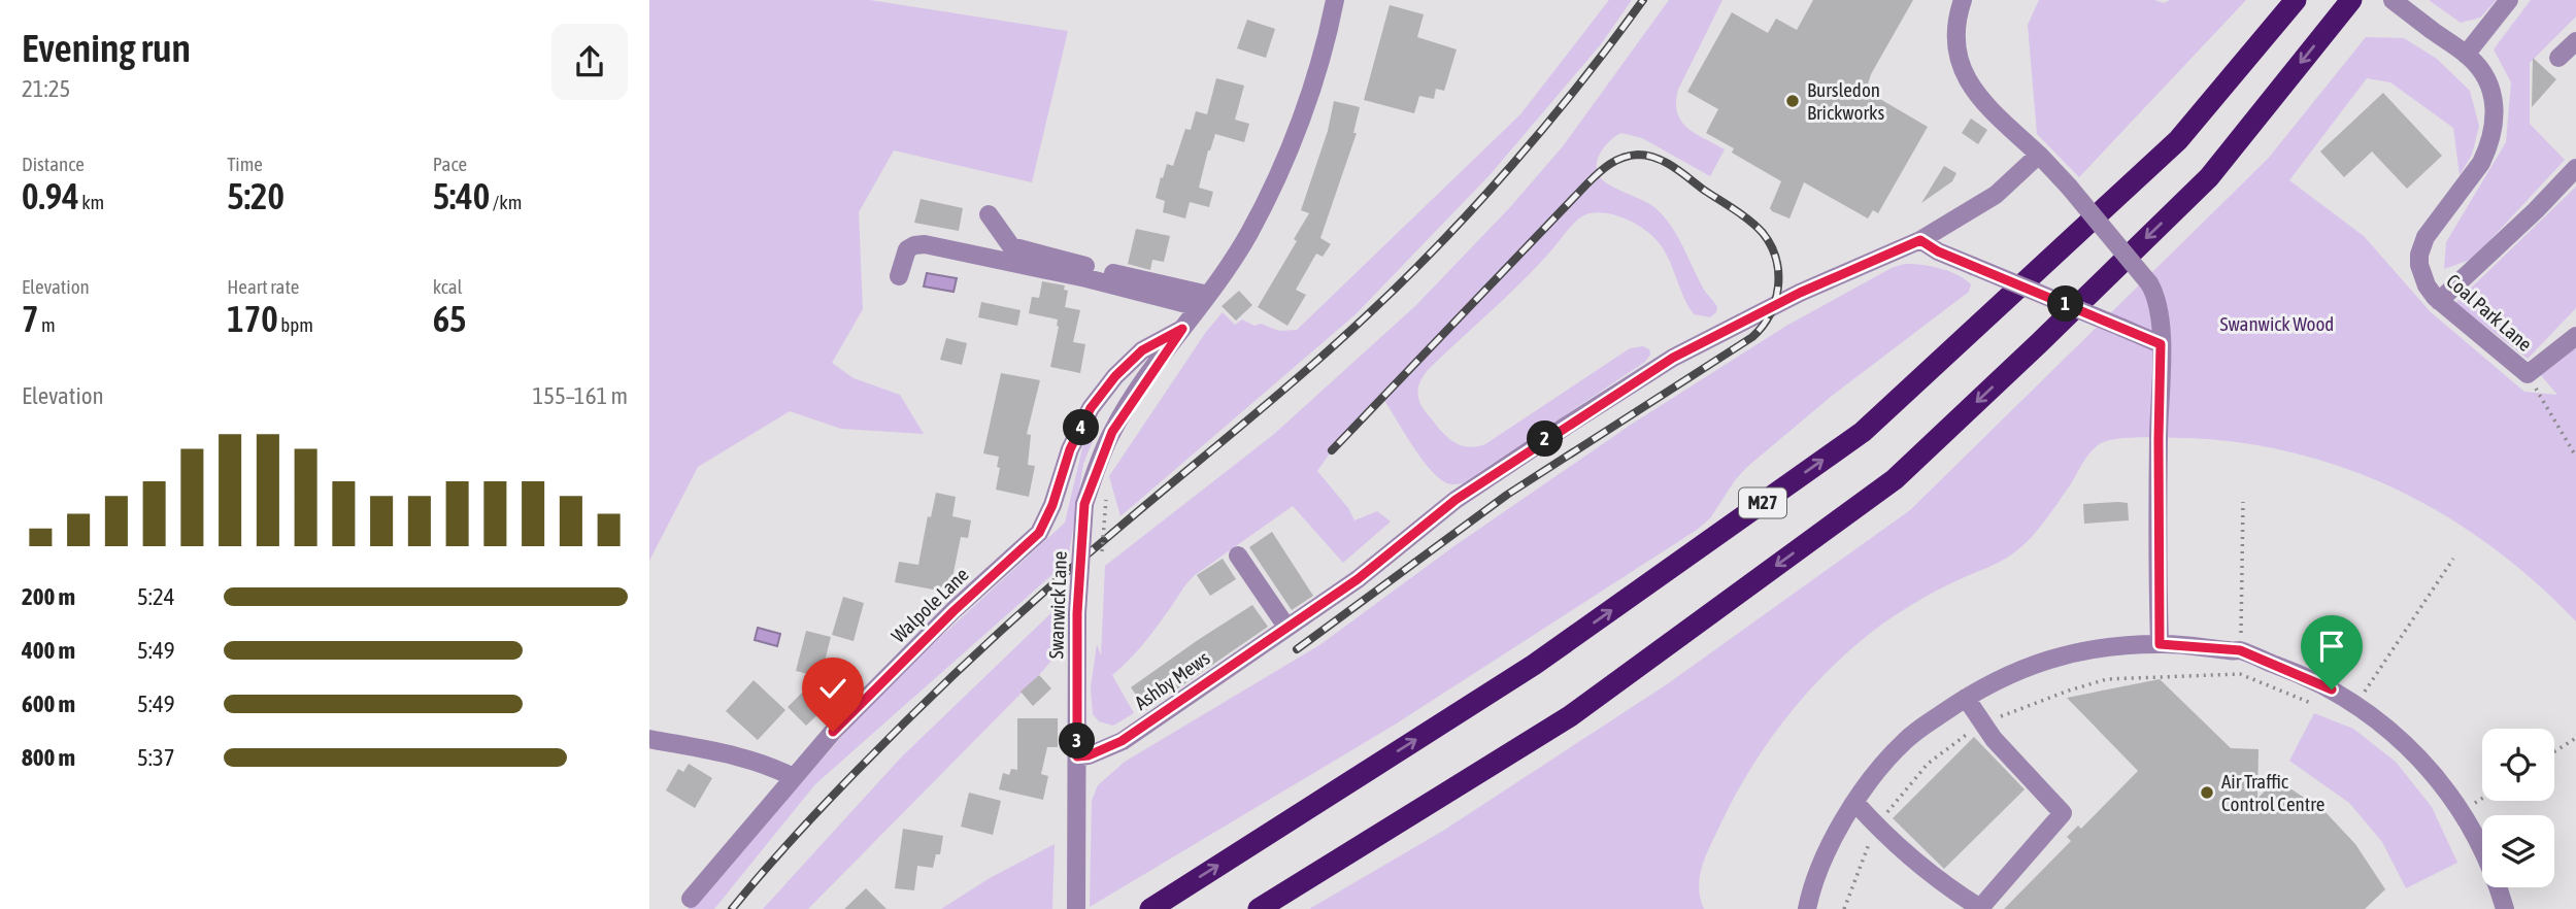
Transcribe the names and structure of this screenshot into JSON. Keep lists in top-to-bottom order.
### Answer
{
  "streets": {
    "highway": ["M27"],
    "street": [
      "Coal Park Lane",
      "Walpole Lane",
      "Swanwick Lane",
      "Ashby Mews"
    ]
  },
  "crossings": [
    ["Walpole Lane", "Swanwick Lane"],
    ["Swanwick Lane", "Ashby Mews"]
  ],
  "parks": ["Swanwick Wood"],
  "places": ["Bursledon Brickworks", "Air Traffic Control Centre"],
  "page": {
    "heading": ["Evening run", "21:25"],
    "stats": [
      ["Distance", "0.94 km"],
      ["Time", "5:20"],
      ["Pace", "5:40 /km"],
      ["Elevation", "7 m"],
      ["Heart rate", "170 bpm"],
      ["kcal", "65"]
    ],
    "pins": [
      "1",
      "4",
      "2",
      "3"
    ],
    "chart": ["Elevation", "155–161 m"],
    "list": [
      {
        "name": "200 m",
        "note": "5:24"
      },
      {
        "name": "400 m",
        "note": "5:49"
      },
      {
        "name": "600 m",
        "note": "5:49"
      },
      {
        "name": "800 m",
        "note": "5:37"
      }
    ]
  }
}
